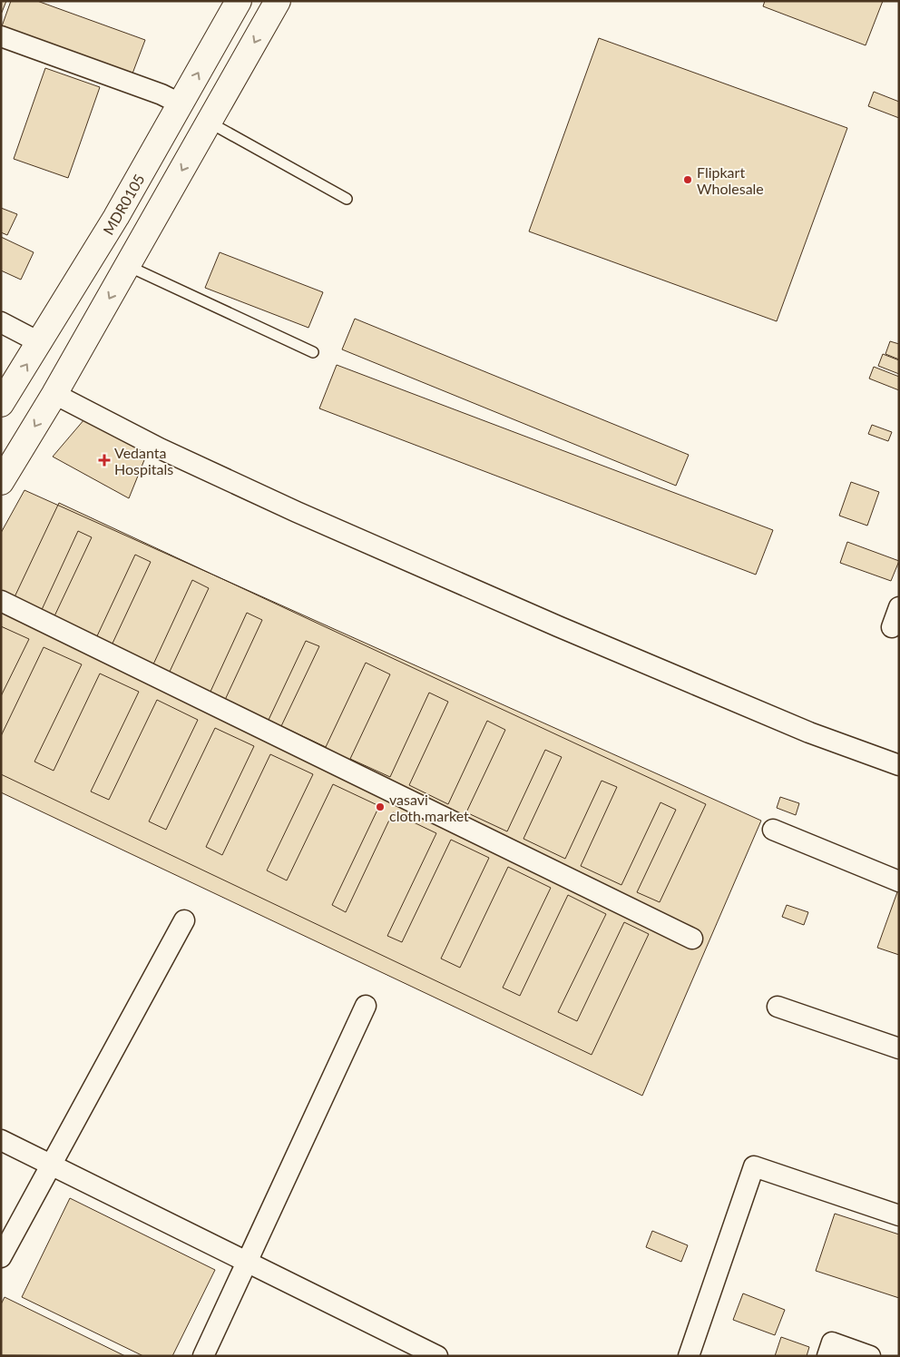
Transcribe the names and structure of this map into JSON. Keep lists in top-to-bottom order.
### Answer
{
  "streets": {
    "main road": ["MDR0105"]
  },
  "places": {
    "other": ["Flipkart Wholesale", "vasavi cloth market"],
    "health": ["Vedanta Hospitals"]
  }
}
